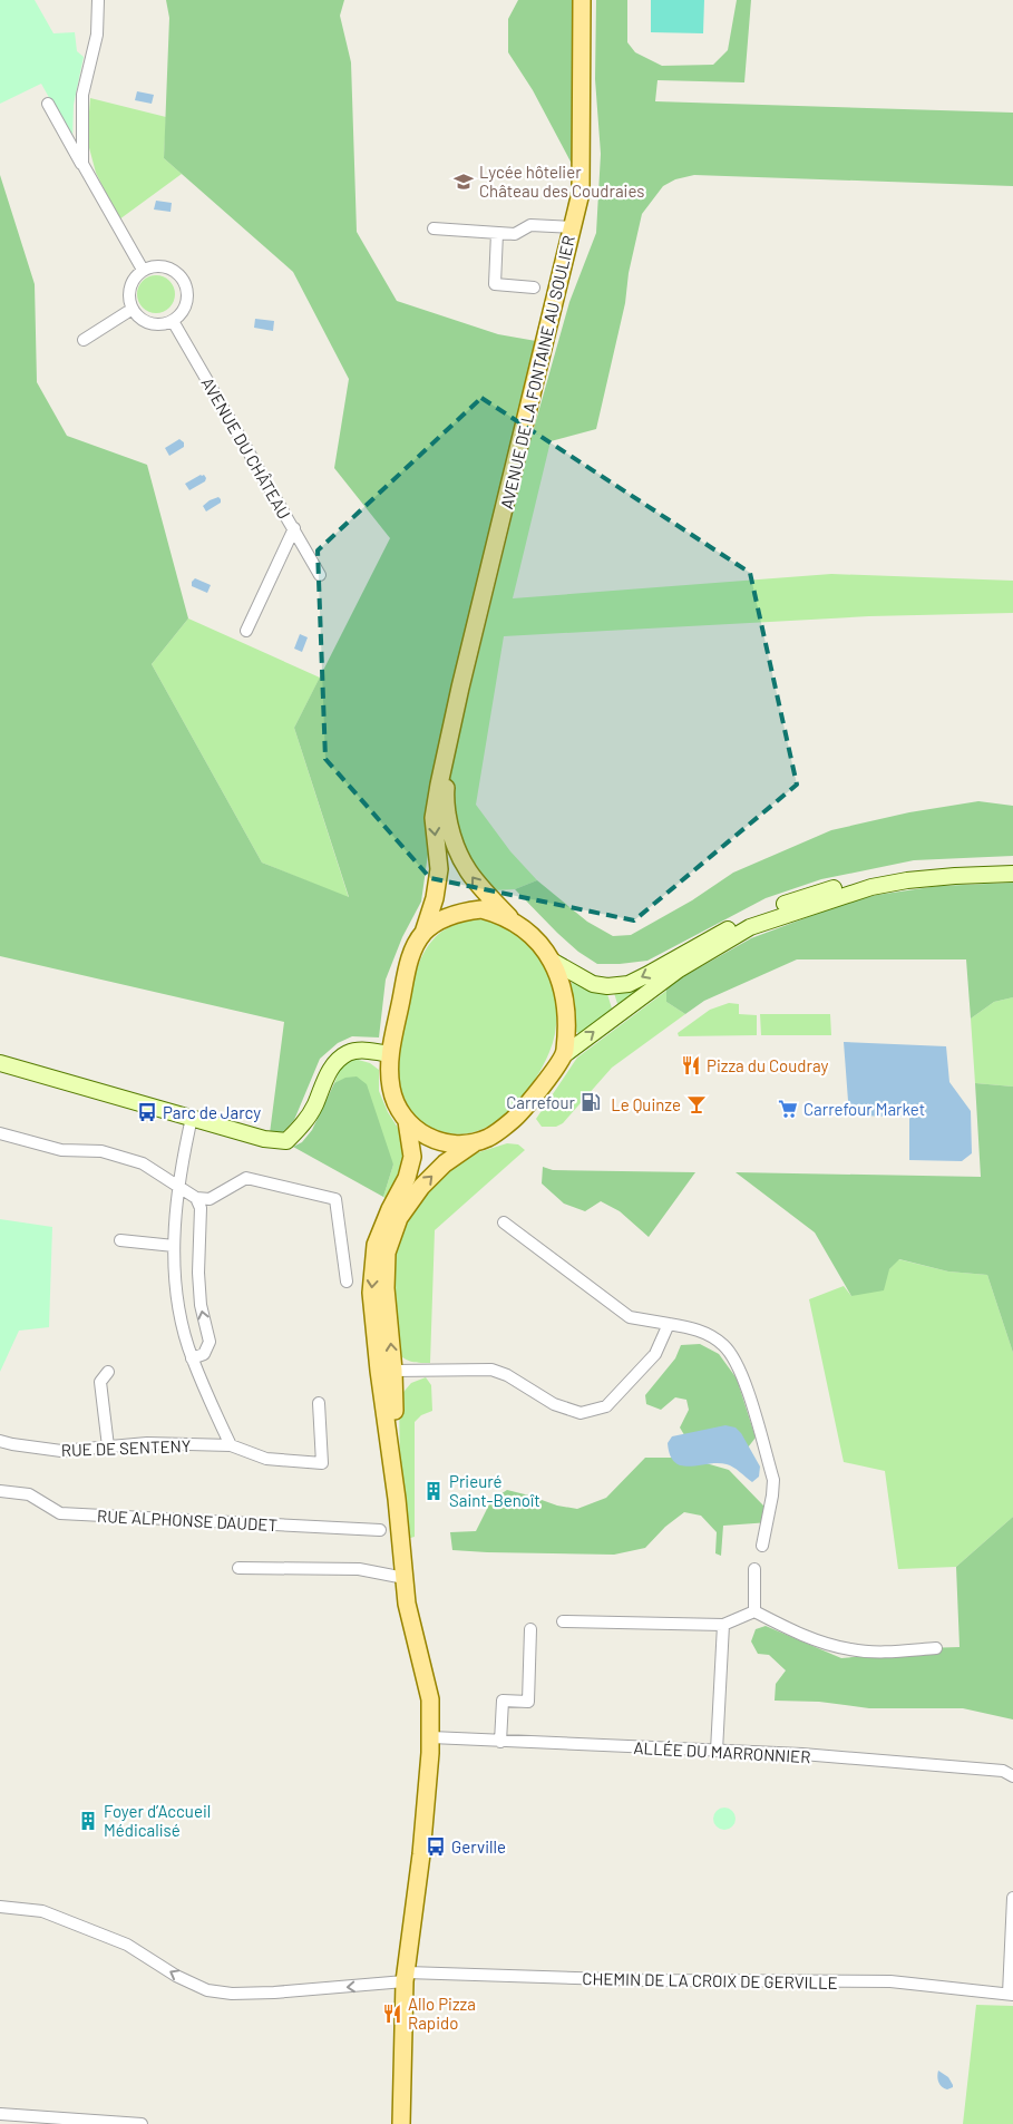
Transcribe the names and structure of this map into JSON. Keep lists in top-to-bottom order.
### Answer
{
  "streets": {
    "main road": ["AVENUE DE LA FONTAINE AU SOULIER"],
    "street": [
      "AVENUE DU CHÂTEAU",
      "RUE DE SENTENY",
      "RUE ALPHONSE DAUDET",
      "ALLÉE DU MARRONNIER",
      "CHEMIN DE LA CROIX DE GERVILLE"
    ]
  },
  "one_way": ["CHEMIN DE LA CROIX DE GERVILLE"],
  "places": {
    "school or university": ["Lycée hôtelier Château des Coudraies"],
    "restaurant": ["Pizza du Coudray", "Allo Pizza Rapido"],
    "fuel station": ["Carrefour"],
    "bar": ["Le Quinze"],
    "supermarket": ["Carrefour Market"],
    "bus stop": ["Parc de Jarcy", "Gerville"],
    "building": ["Prieuré Saint-Benoît", "Foyer d’Accueil Médicalisé"]
  }
}
